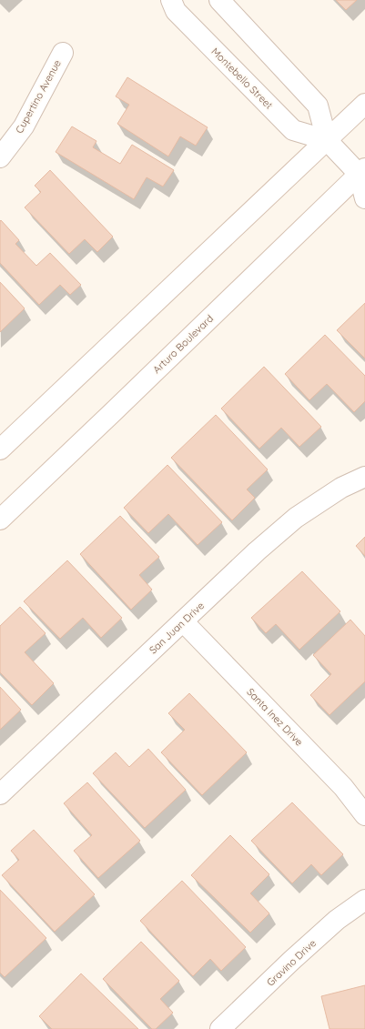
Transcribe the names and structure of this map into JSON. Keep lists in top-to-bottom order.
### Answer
{
  "streets": {
    "street": [
      "Montebello Street",
      "Cupertino Avenue",
      "Arturo Boulevard",
      "San Juan Drive",
      "Santa Inez Drive",
      "Gravino Drive"
    ]
  },
  "crossings": [
    ["San Juan Drive", "Santa Inez Drive"]
  ]
}
